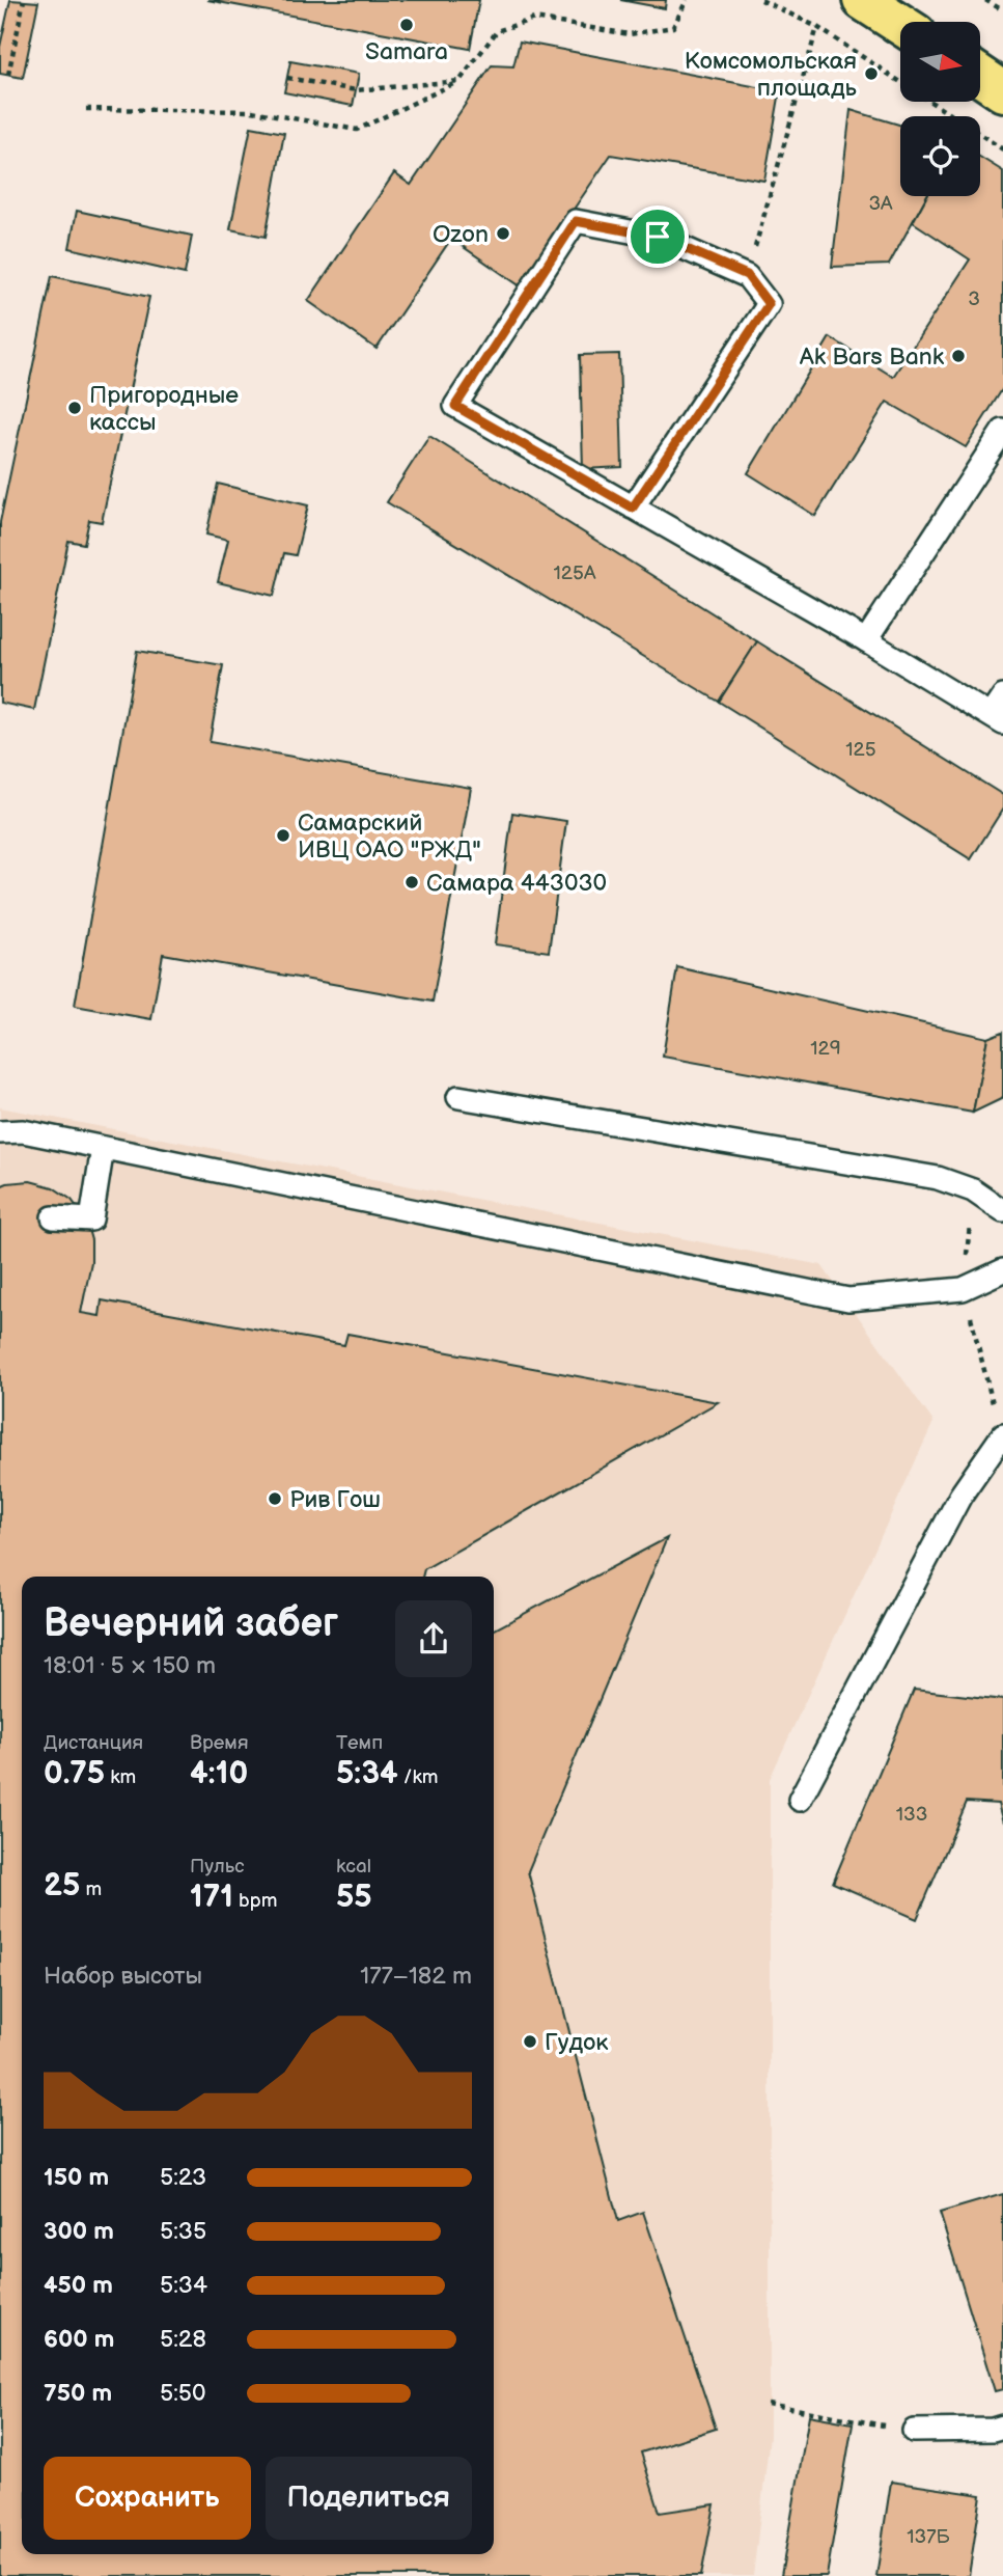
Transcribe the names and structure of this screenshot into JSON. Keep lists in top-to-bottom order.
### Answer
{
  "places": [
    "Samara",
    "Комсомольская площадь",
    "Ozon",
    "Ak Bars Bank",
    "Пригородные кассы",
    "Самарский ИВЦ ОАО \"РЖД\"",
    "Самара 443030",
    "Рив Гош",
    "Гудок"
  ],
  "house_numbers": [
    "3А",
    "3",
    "125А",
    "125",
    "129",
    "133",
    "137Б"
  ],
  "north": "right",
  "page": {
    "heading": ["Вечерний забег", "18:01 · 5 × 150 m"],
    "stats": [
      ["Дистанция", "0.75 km"],
      ["Время", "4:10"],
      ["Темп", "5:34 /km"],
      ["25 m"],
      ["Пульс", "171 bpm"],
      ["kcal", "55"]
    ],
    "chart": ["Набор высоты", "177–182 m"],
    "list": [
      {
        "name": "150 m",
        "note": "5:23"
      },
      {
        "name": "300 m",
        "note": "5:35"
      },
      {
        "name": "450 m",
        "note": "5:34"
      },
      {
        "name": "600 m",
        "note": "5:28"
      },
      {
        "name": "750 m",
        "note": "5:50"
      }
    ],
    "buttons": ["Сохранить", "Поделиться"]
  }
}
